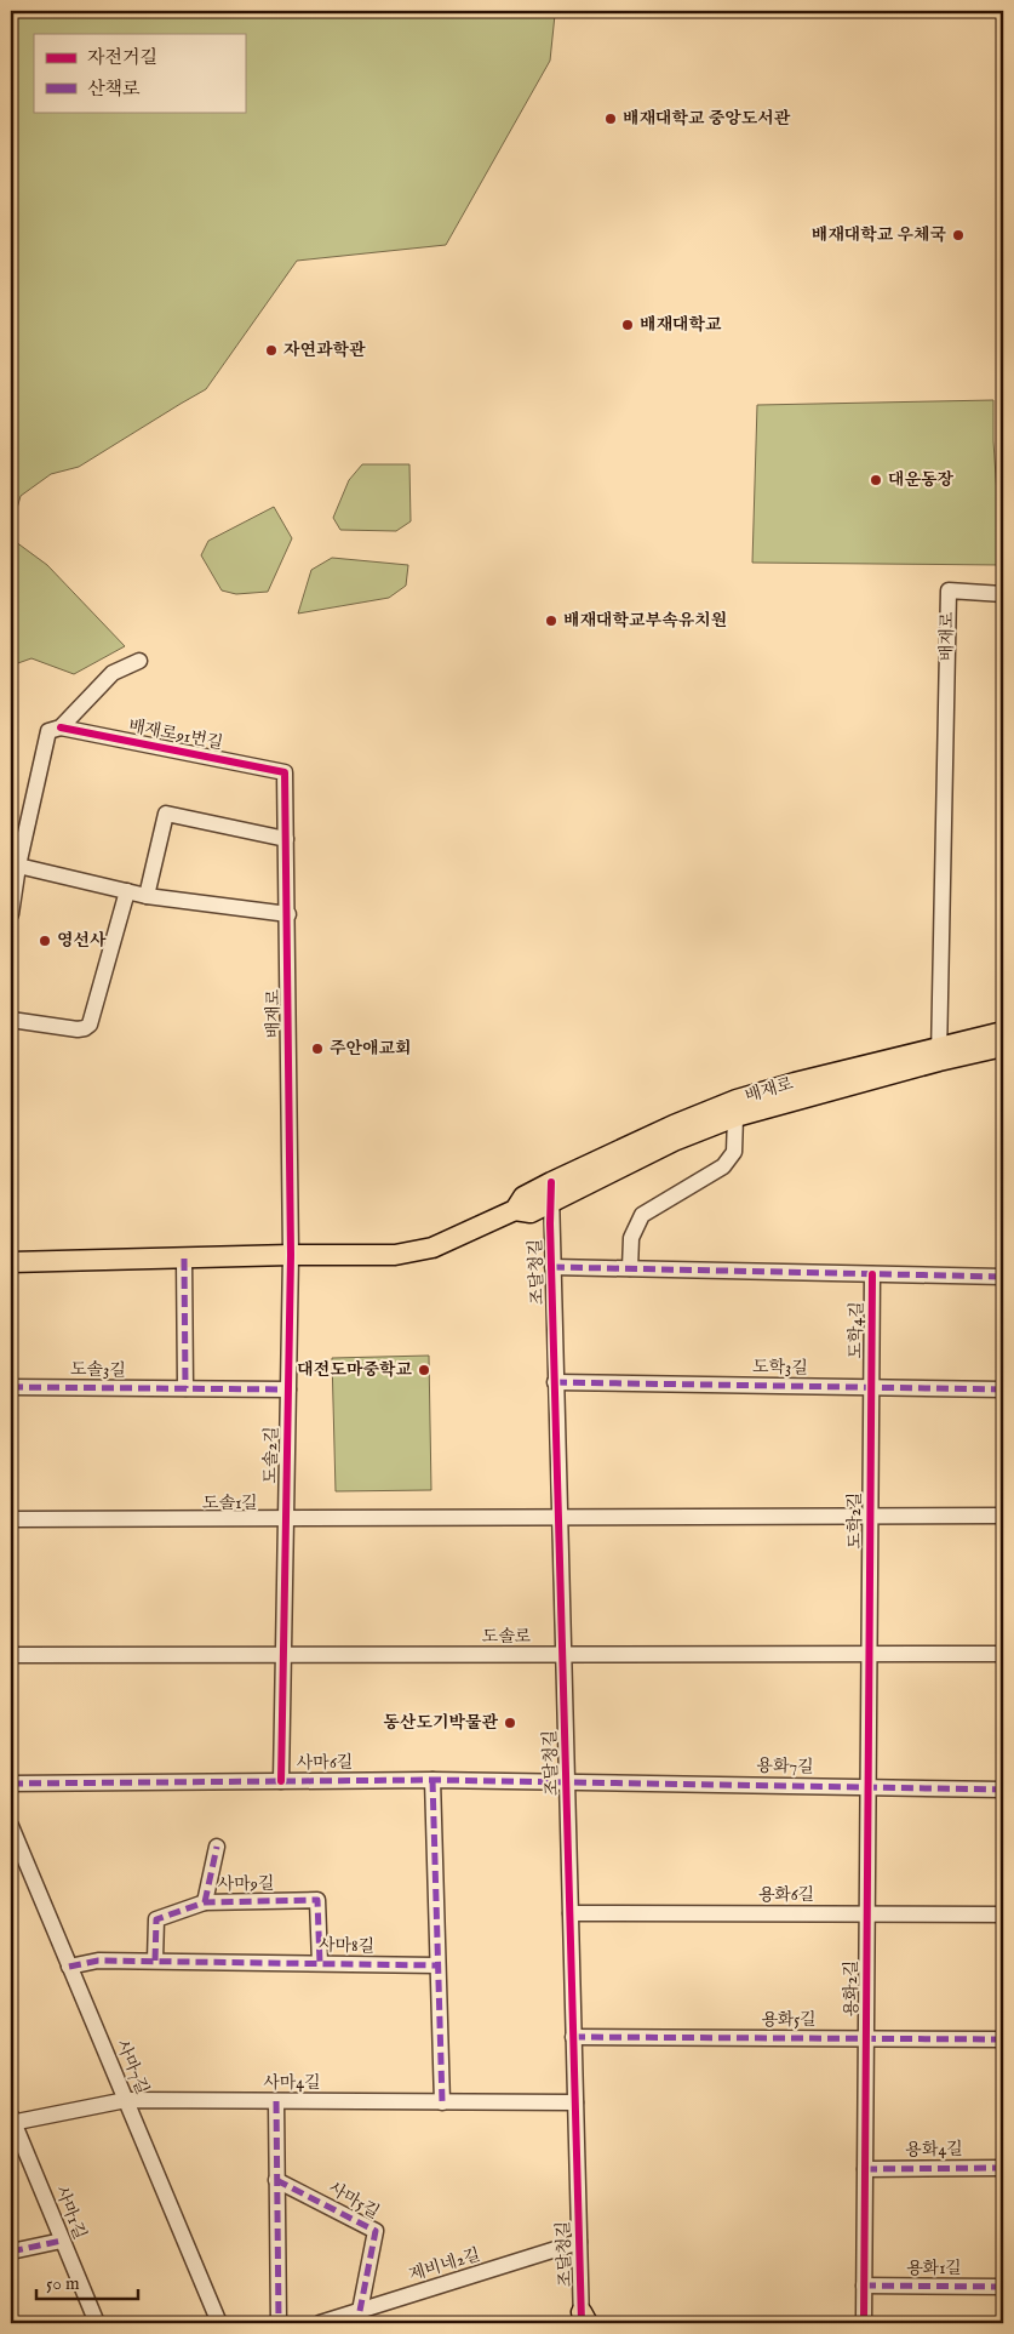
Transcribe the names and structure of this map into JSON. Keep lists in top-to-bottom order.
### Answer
{
  "streets": {
    "main road": ["배재로"],
    "street": [
      "배재로91번길",
      "조달청길",
      "도학4길",
      "도학3길",
      "도솔3길",
      "도솔2길",
      "도솔1길",
      "도학2길",
      "도솔로",
      "사마6길",
      "용화7길",
      "사마9길",
      "용화6길",
      "사마8길",
      "용화2길",
      "용화5길",
      "사마7길",
      "사마4길",
      "용화4길",
      "사마5길",
      "사마1길",
      "제비네2길",
      "용화1길"
    ]
  },
  "crossings": [
    ["배재로", "배재로91번길"],
    ["배재로", "조달청길"],
    ["배재로", "도솔2길"],
    ["조달청길", "도학3길"],
    ["조달청길", "도솔1길"],
    ["조달청길", "도학2길"],
    ["조달청길", "도솔로"],
    ["조달청길", "사마6길"],
    ["조달청길", "용화7길"],
    ["조달청길", "용화6길"],
    ["조달청길", "용화5길"],
    ["조달청길", "사마4길"],
    ["조달청길", "제비네2길"],
    ["도학4길", "도학3길"],
    ["도학4길", "도학2길"],
    ["도학3길", "도학2길"],
    ["도솔3길", "도솔2길"],
    ["도솔2길", "도솔1길"],
    ["도솔2길", "도솔로"],
    ["도솔2길", "사마6길"],
    ["도솔1길", "도학2길"],
    ["도학2길", "도솔로"],
    ["도학2길", "용화2길"],
    ["도솔로", "용화2길"],
    ["사마6길", "용화7길"],
    ["용화7길", "용화2길"],
    ["사마9길", "사마8길"],
    ["용화6길", "용화2길"],
    ["사마8길", "사마7길"],
    ["용화2길", "용화5길"],
    ["용화2길", "용화4길"],
    ["용화2길", "용화1길"],
    ["사마7길", "사마4길"],
    ["사마4길", "사마1길"],
    ["사마5길", "제비네2길"]
  ],
  "places": [
    "배재대학교 중앙도서관",
    "배재대학교 우체국",
    "배재대학교",
    "자연과학관",
    "대운동장",
    "배재대학교부속유치원",
    "영선사",
    "주안애교회",
    "대전도마중학교",
    "동산도기박물관"
  ],
  "legend": ["자전거길", "산책로"],
  "scale_bar": "50 m"
}
